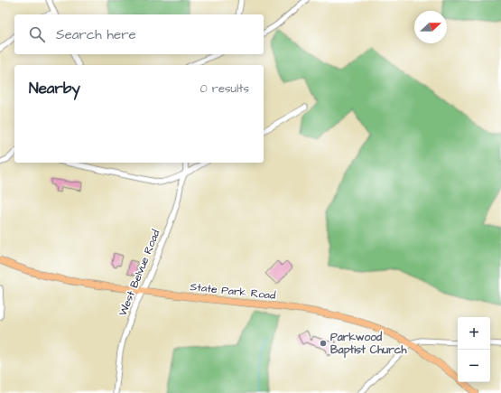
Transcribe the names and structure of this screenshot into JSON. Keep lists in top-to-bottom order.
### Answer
{
  "streets": {
    "main road": ["State Park Road"],
    "street": ["West Belvue Road"]
  },
  "crossings": [
    ["West Belvue Road", "State Park Road"]
  ],
  "places": ["Parkwood Baptist Church"],
  "north": "right",
  "page": {
    "search": "Search here",
    "heading": ["Nearby", "0 results"],
    "map_buttons": ["+", "−"]
  }
}
